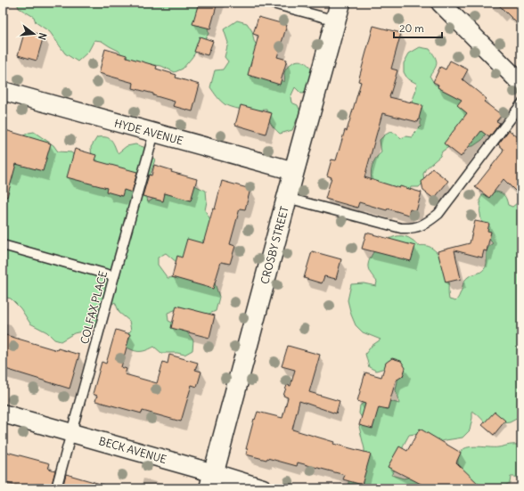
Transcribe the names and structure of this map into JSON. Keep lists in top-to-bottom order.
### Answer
{
  "streets": {
    "street": ["HYDE AVENUE", "CROSBY STREET", "BECK AVENUE"],
    "lane": ["COLFAX PLACE"]
  },
  "crossings": [
    ["HYDE AVENUE", "CROSBY STREET"],
    ["HYDE AVENUE", "COLFAX PLACE"],
    ["CROSBY STREET", "BECK AVENUE"],
    ["COLFAX PLACE", "BECK AVENUE"]
  ],
  "scale_bar": "20 m",
  "north": "right"
}
